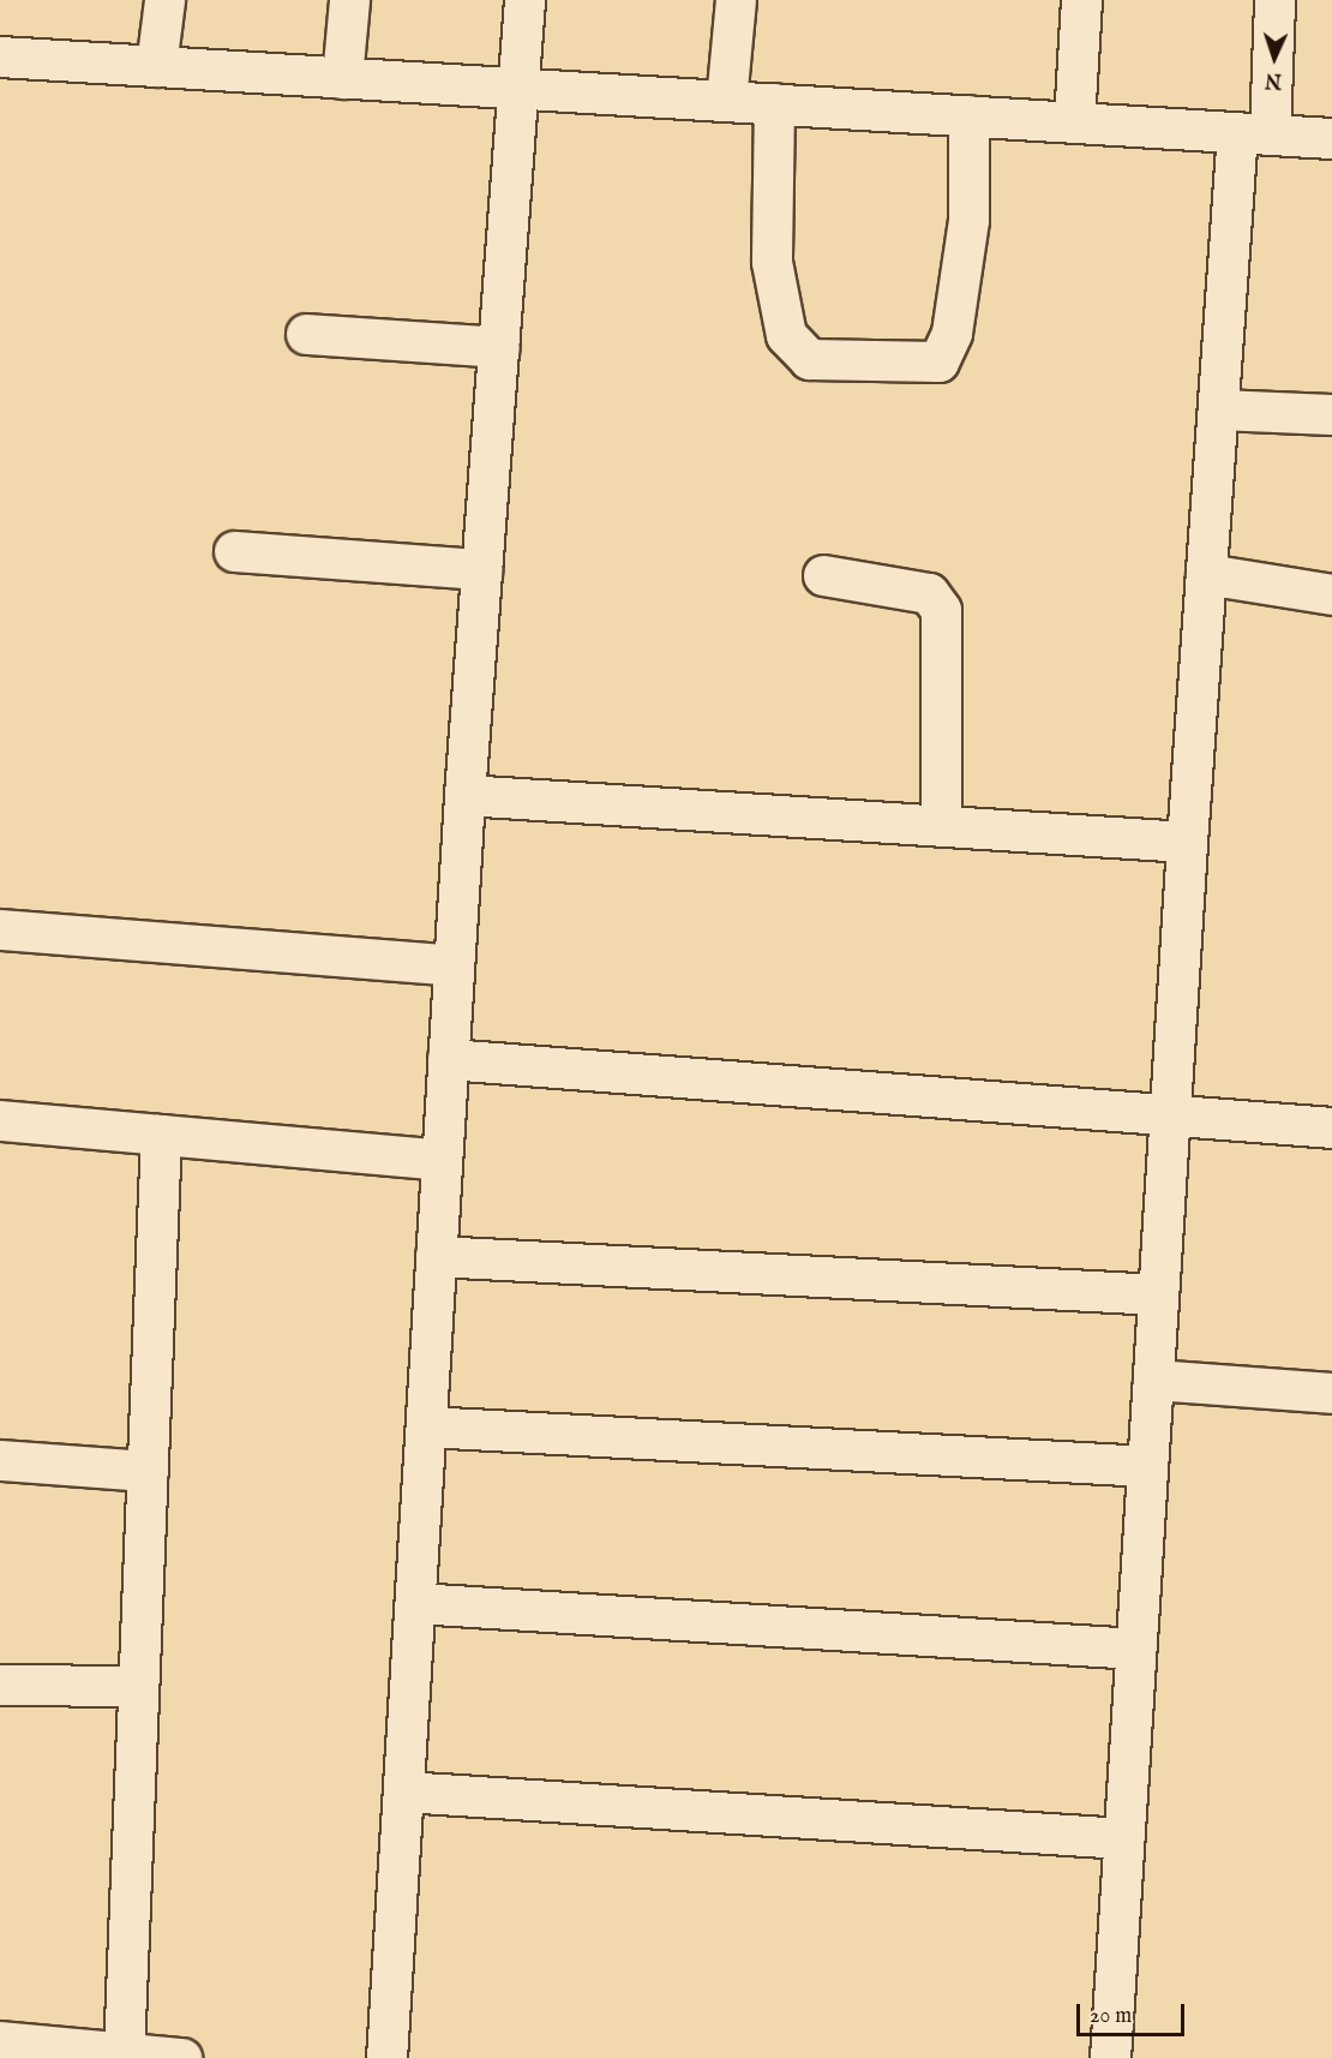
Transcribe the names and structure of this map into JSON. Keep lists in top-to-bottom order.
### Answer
{
  "scale_bar": "20 m",
  "north": "bottom"
}
